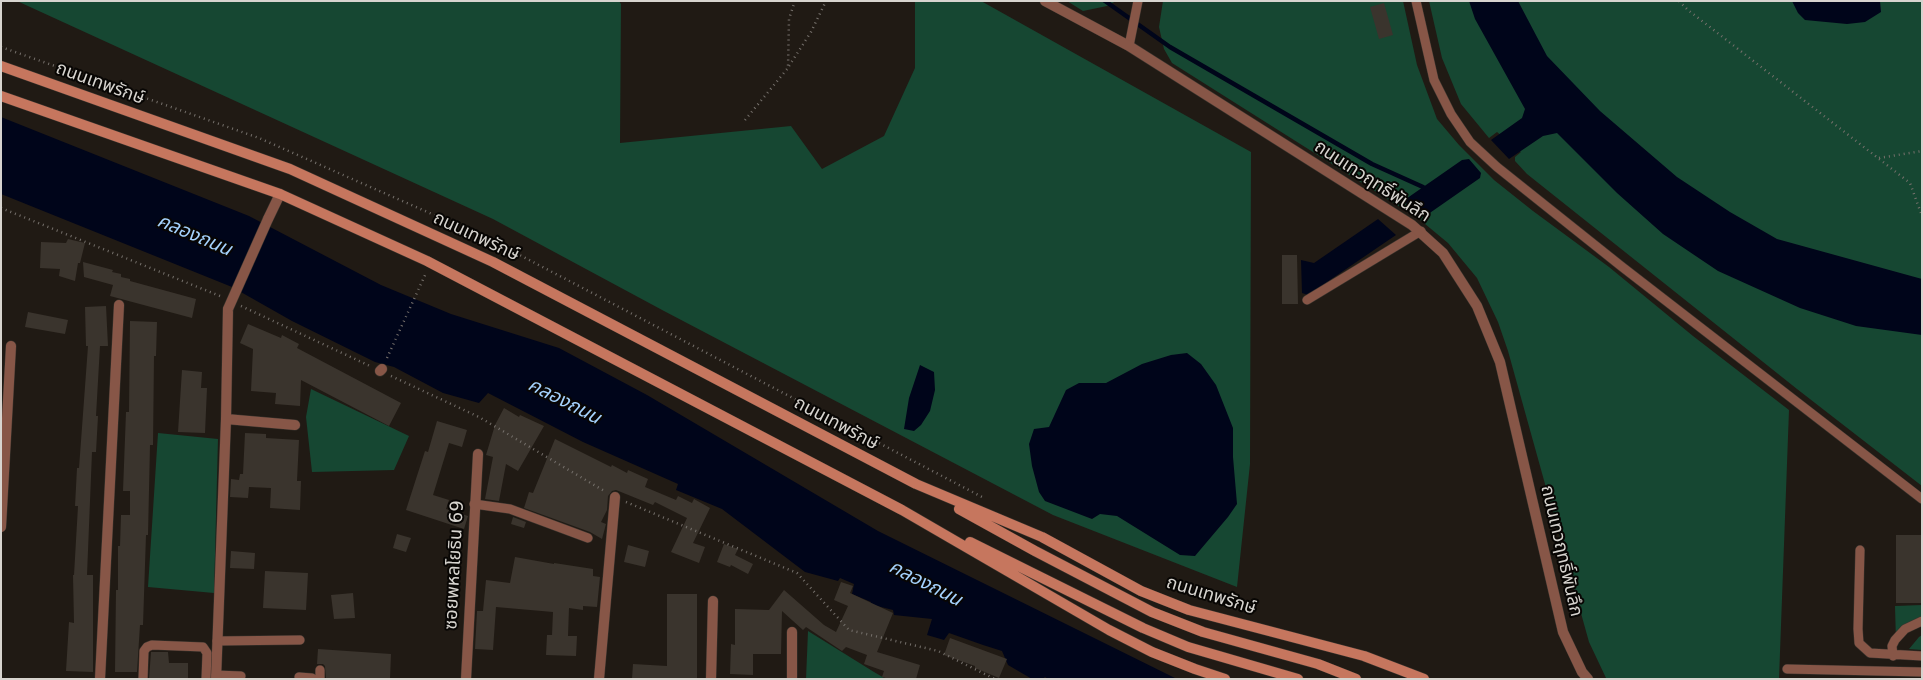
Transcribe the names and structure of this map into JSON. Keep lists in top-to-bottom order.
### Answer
{
  "streets": {
    "main road": ["ถนนเทพรักษ์"],
    "street": ["ถนนเทวฤทธิ์พันลึก", "ซอยพหลโยธิน 69"]
  },
  "water": ["คลองถนน"]
}
